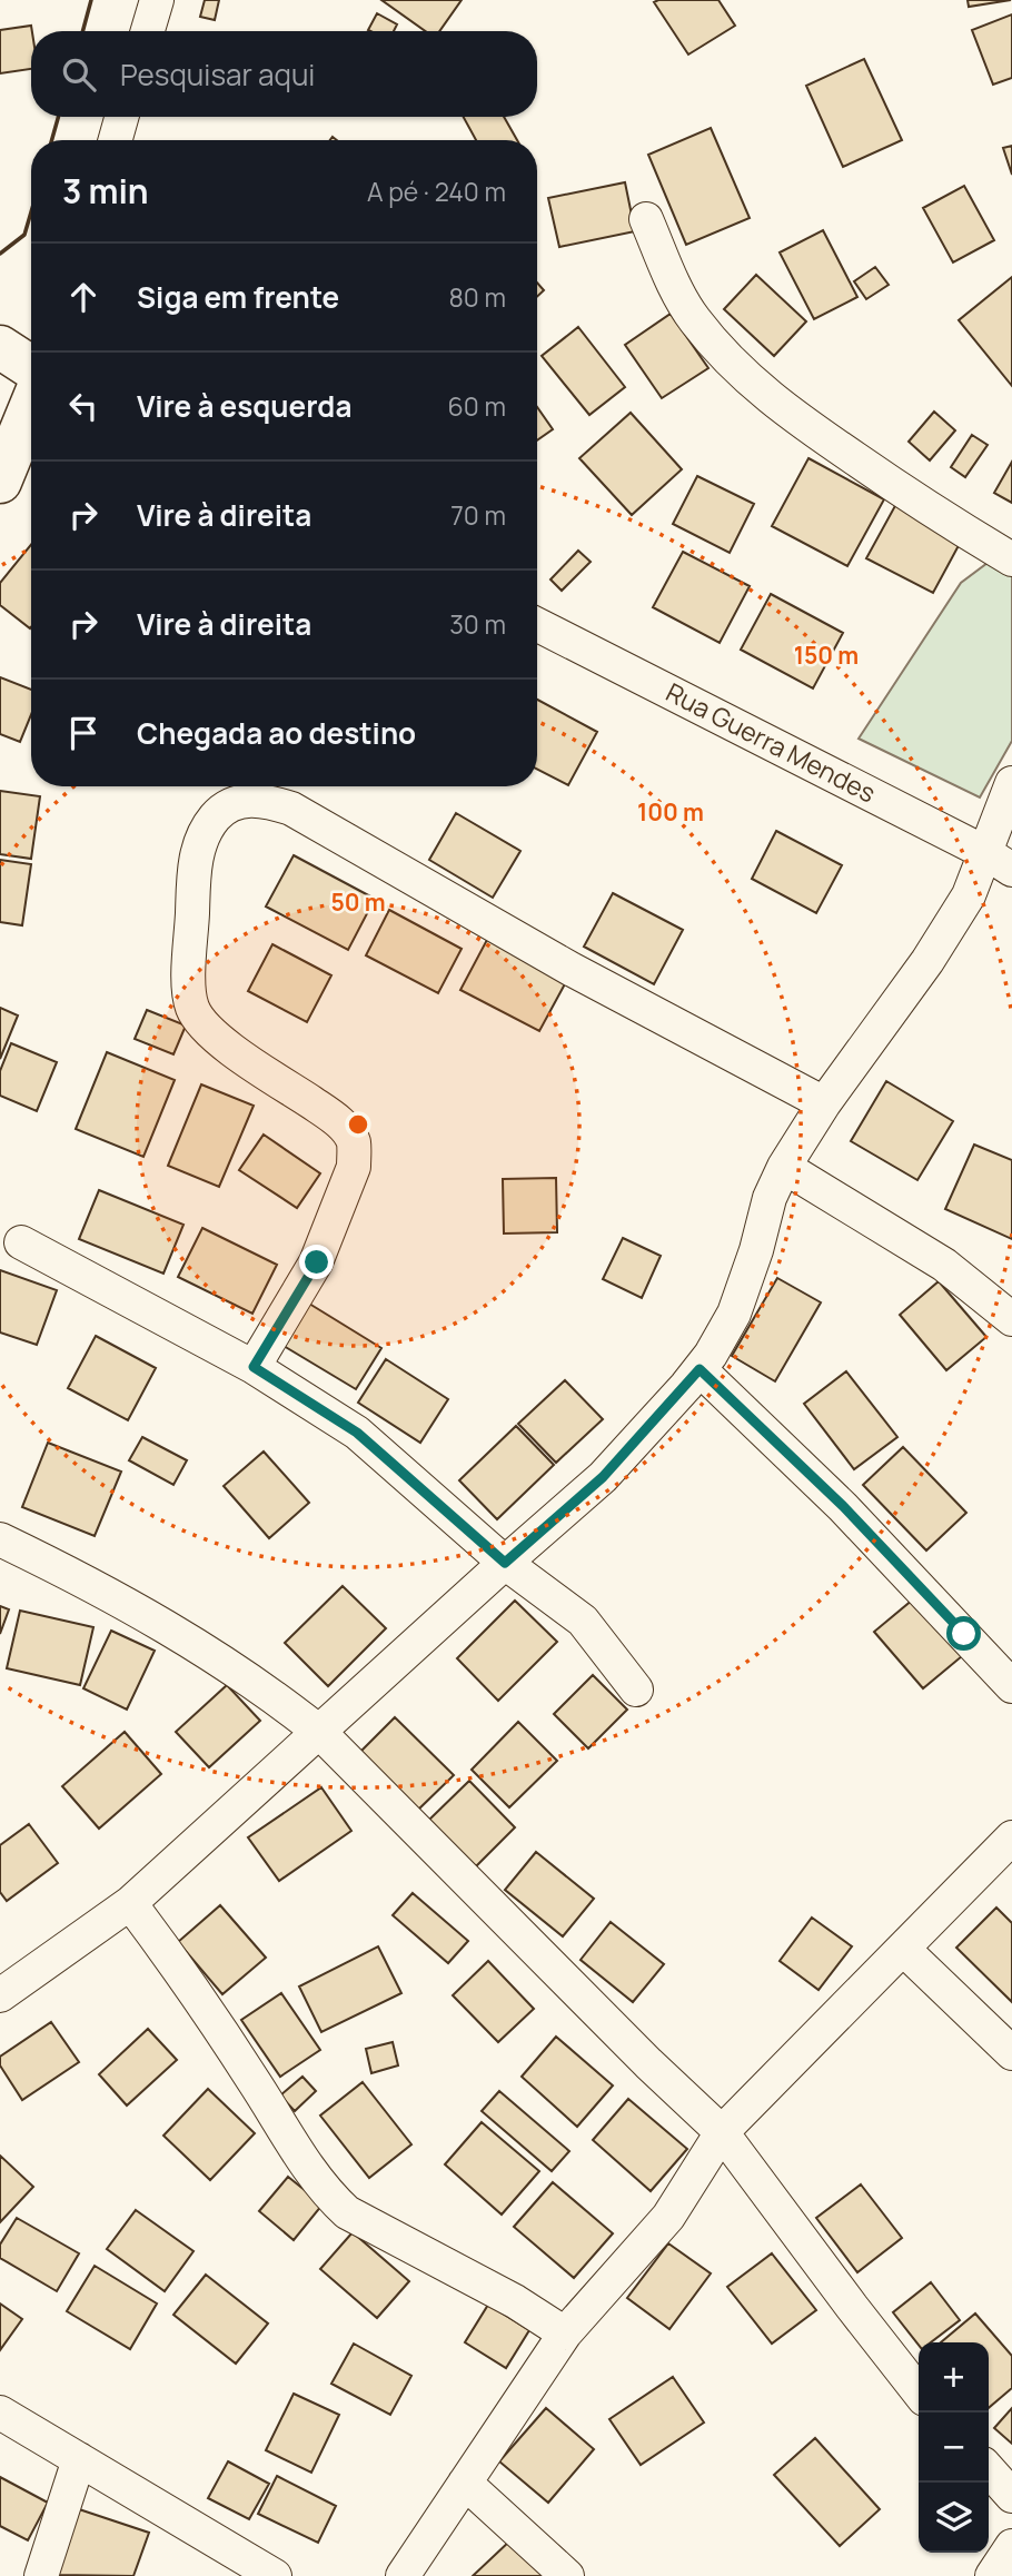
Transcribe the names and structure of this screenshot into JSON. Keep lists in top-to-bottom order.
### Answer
{
  "streets": {
    "street": ["Rua Guerra Mendes"]
  },
  "page": {
    "search": "Pesquisar aqui",
    "heading": ["3 min", "A pé · 240 m"],
    "list": [
      ["Siga em frente", "80 m"],
      ["Vire à esquerda", "60 m"],
      ["Vire à direita", "70 m"],
      ["Vire à direita", "30 m"],
      "Chegada ao destino"
    ],
    "map_buttons": ["+", "−"]
  },
  "rings": ["150 m", "100 m", "50 m"]
}
